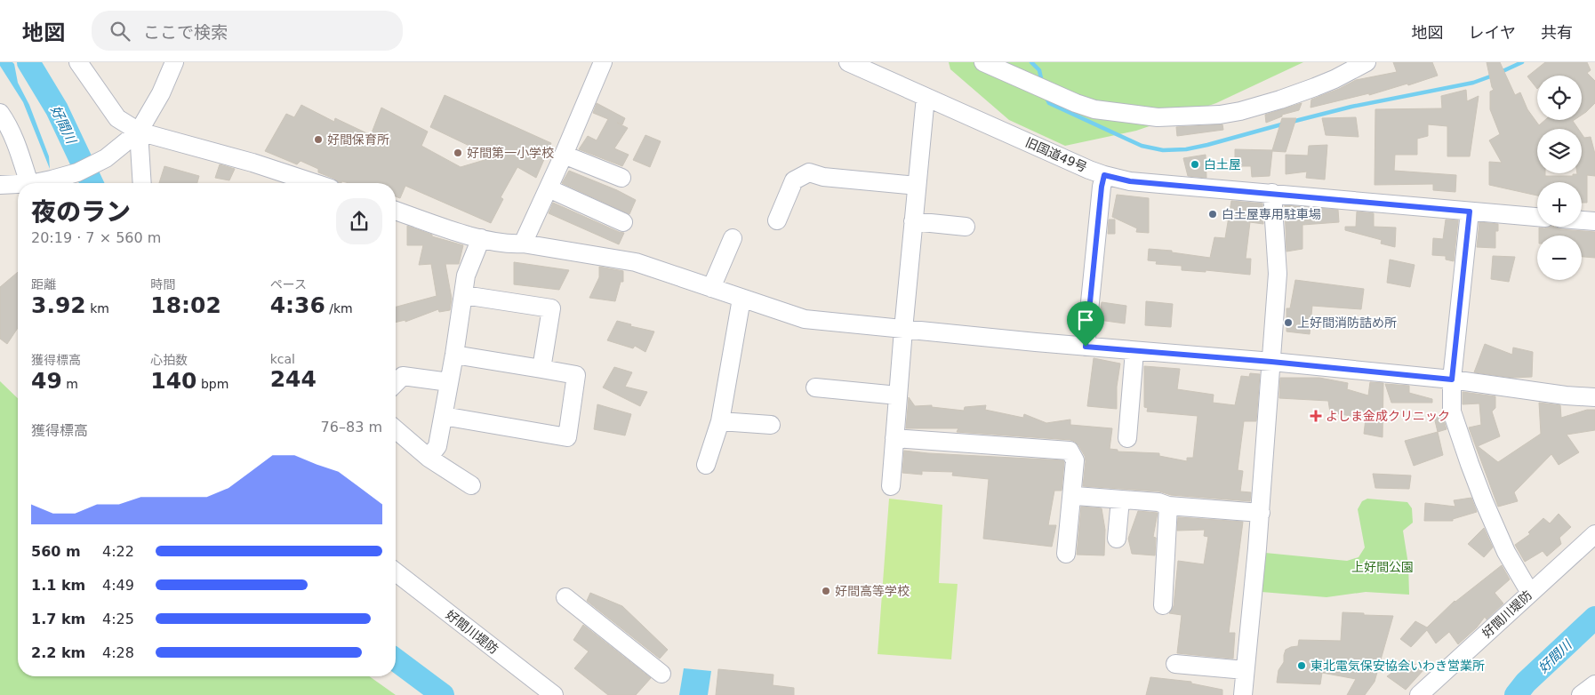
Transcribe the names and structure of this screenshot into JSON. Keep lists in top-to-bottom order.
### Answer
{
  "streets": {
    "street": ["旧国道49号", "好間川堤防"]
  },
  "water": ["好間川"],
  "parks": ["上好間公園"],
  "places": {
    "other": [
      "好間保育所",
      "好間第一小学校",
      "白土屋",
      "白土屋専用駐車場",
      "上好間消防詰め所",
      "好間高等学校",
      "東北電気保安協会いわき営業所"
    ],
    "health": ["よしま金成クリニック"]
  },
  "page": {
    "header": "地図",
    "search": "ここで検索",
    "nav": ["地図", "レイヤ", "共有"],
    "map_buttons": ["+", "−"],
    "heading": ["夜のラン", "20:19 · 7 × 560 m"],
    "stats": [
      ["距離", "3.92 km"],
      ["時間", "18:02"],
      ["ペース", "4:36 /km"],
      ["獲得標高", "49 m"],
      ["心拍数", "140 bpm"],
      ["kcal", "244"]
    ],
    "chart": ["獲得標高", "76–83 m"],
    "list": [
      {
        "name": "560 m",
        "note": "4:22"
      },
      {
        "name": "1.1 km",
        "note": "4:49"
      },
      {
        "name": "1.7 km",
        "note": "4:25"
      },
      {
        "name": "2.2 km",
        "note": "4:28"
      }
    ]
  }
}
